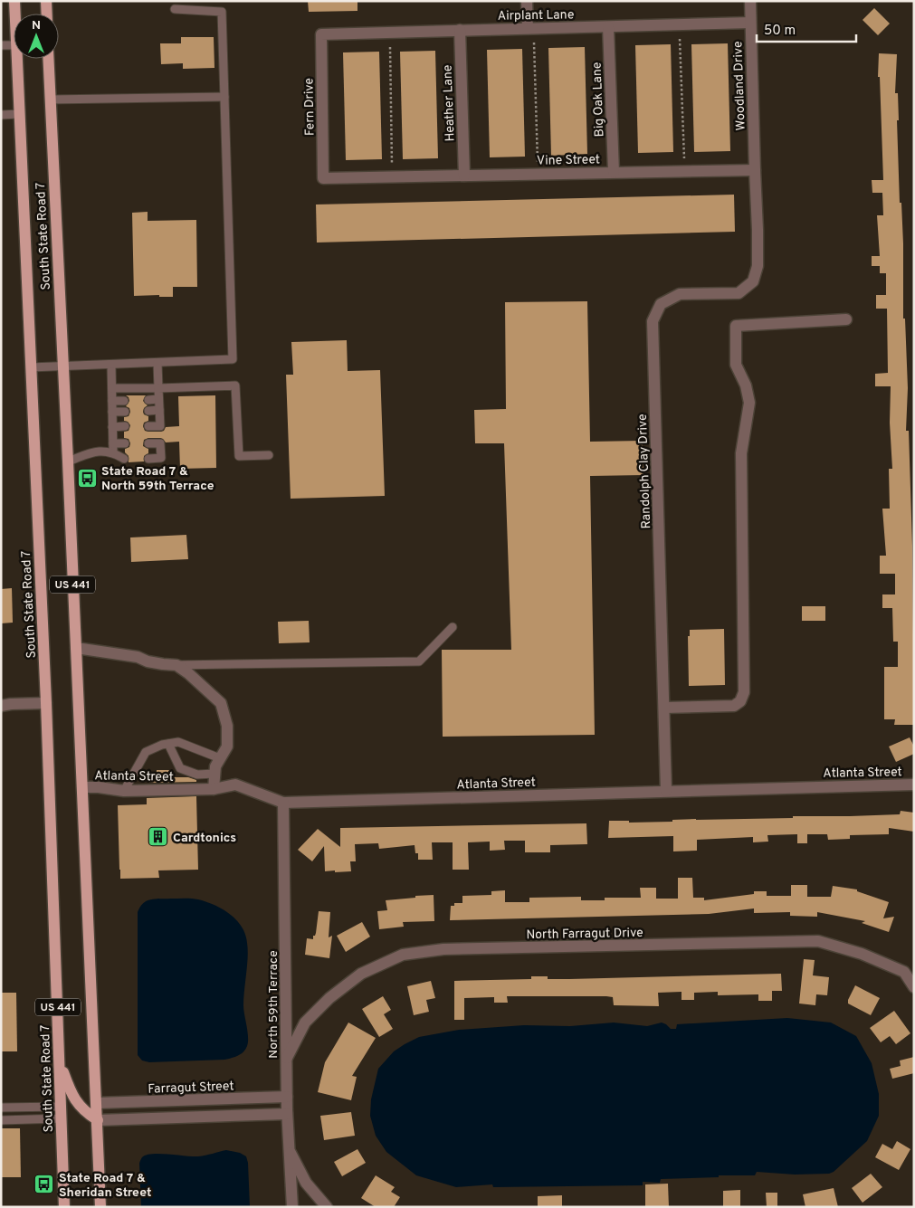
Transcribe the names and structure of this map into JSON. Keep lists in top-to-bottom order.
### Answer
{
  "streets": {
    "main road": ["South State Road 7", "US 441"],
    "street": [
      "Airplant Lane",
      "Woodland Drive",
      "Big Oak Lane",
      "Heather Lane",
      "Fern Drive",
      "Vine Street",
      "Randolph Clay Drive",
      "Atlanta Street",
      "North Farragut Drive",
      "North 59th Terrace",
      "Farragut Street"
    ]
  },
  "crossings": [
    ["Airplant Lane", "Woodland Drive"],
    ["Airplant Lane", "Big Oak Lane"],
    ["Airplant Lane", "Heather Lane"],
    ["Airplant Lane", "Fern Drive"],
    ["Woodland Drive", "Vine Street"],
    ["Woodland Drive", "Randolph Clay Drive"],
    ["Big Oak Lane", "Vine Street"],
    ["Heather Lane", "Vine Street"],
    ["Fern Drive", "Vine Street"],
    ["Vine Street", "Randolph Clay Drive"],
    ["South State Road 7", "Atlanta Street"],
    ["South State Road 7", "Farragut Street"],
    ["Randolph Clay Drive", "Atlanta Street"],
    ["Atlanta Street", "North 59th Terrace"],
    ["North Farragut Drive", "North 59th Terrace"],
    ["North 59th Terrace", "Farragut Street"]
  ],
  "places": {
    "bus stop": ["State Road 7 & North 59th Terrace", "State Road 7 & Sheridan Street"],
    "building": ["Cardtonics"]
  },
  "scale_bar": "50 m",
  "north": "top"
}
